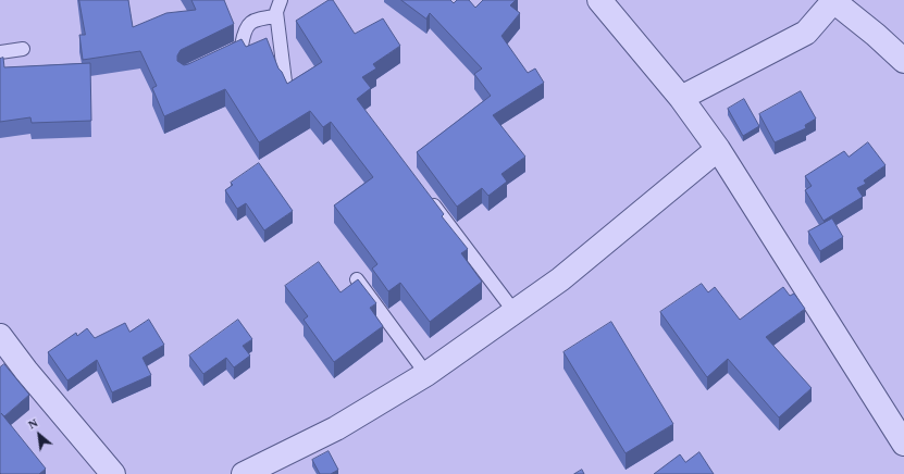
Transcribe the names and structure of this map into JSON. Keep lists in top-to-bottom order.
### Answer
{
  "north": "top left"
}
